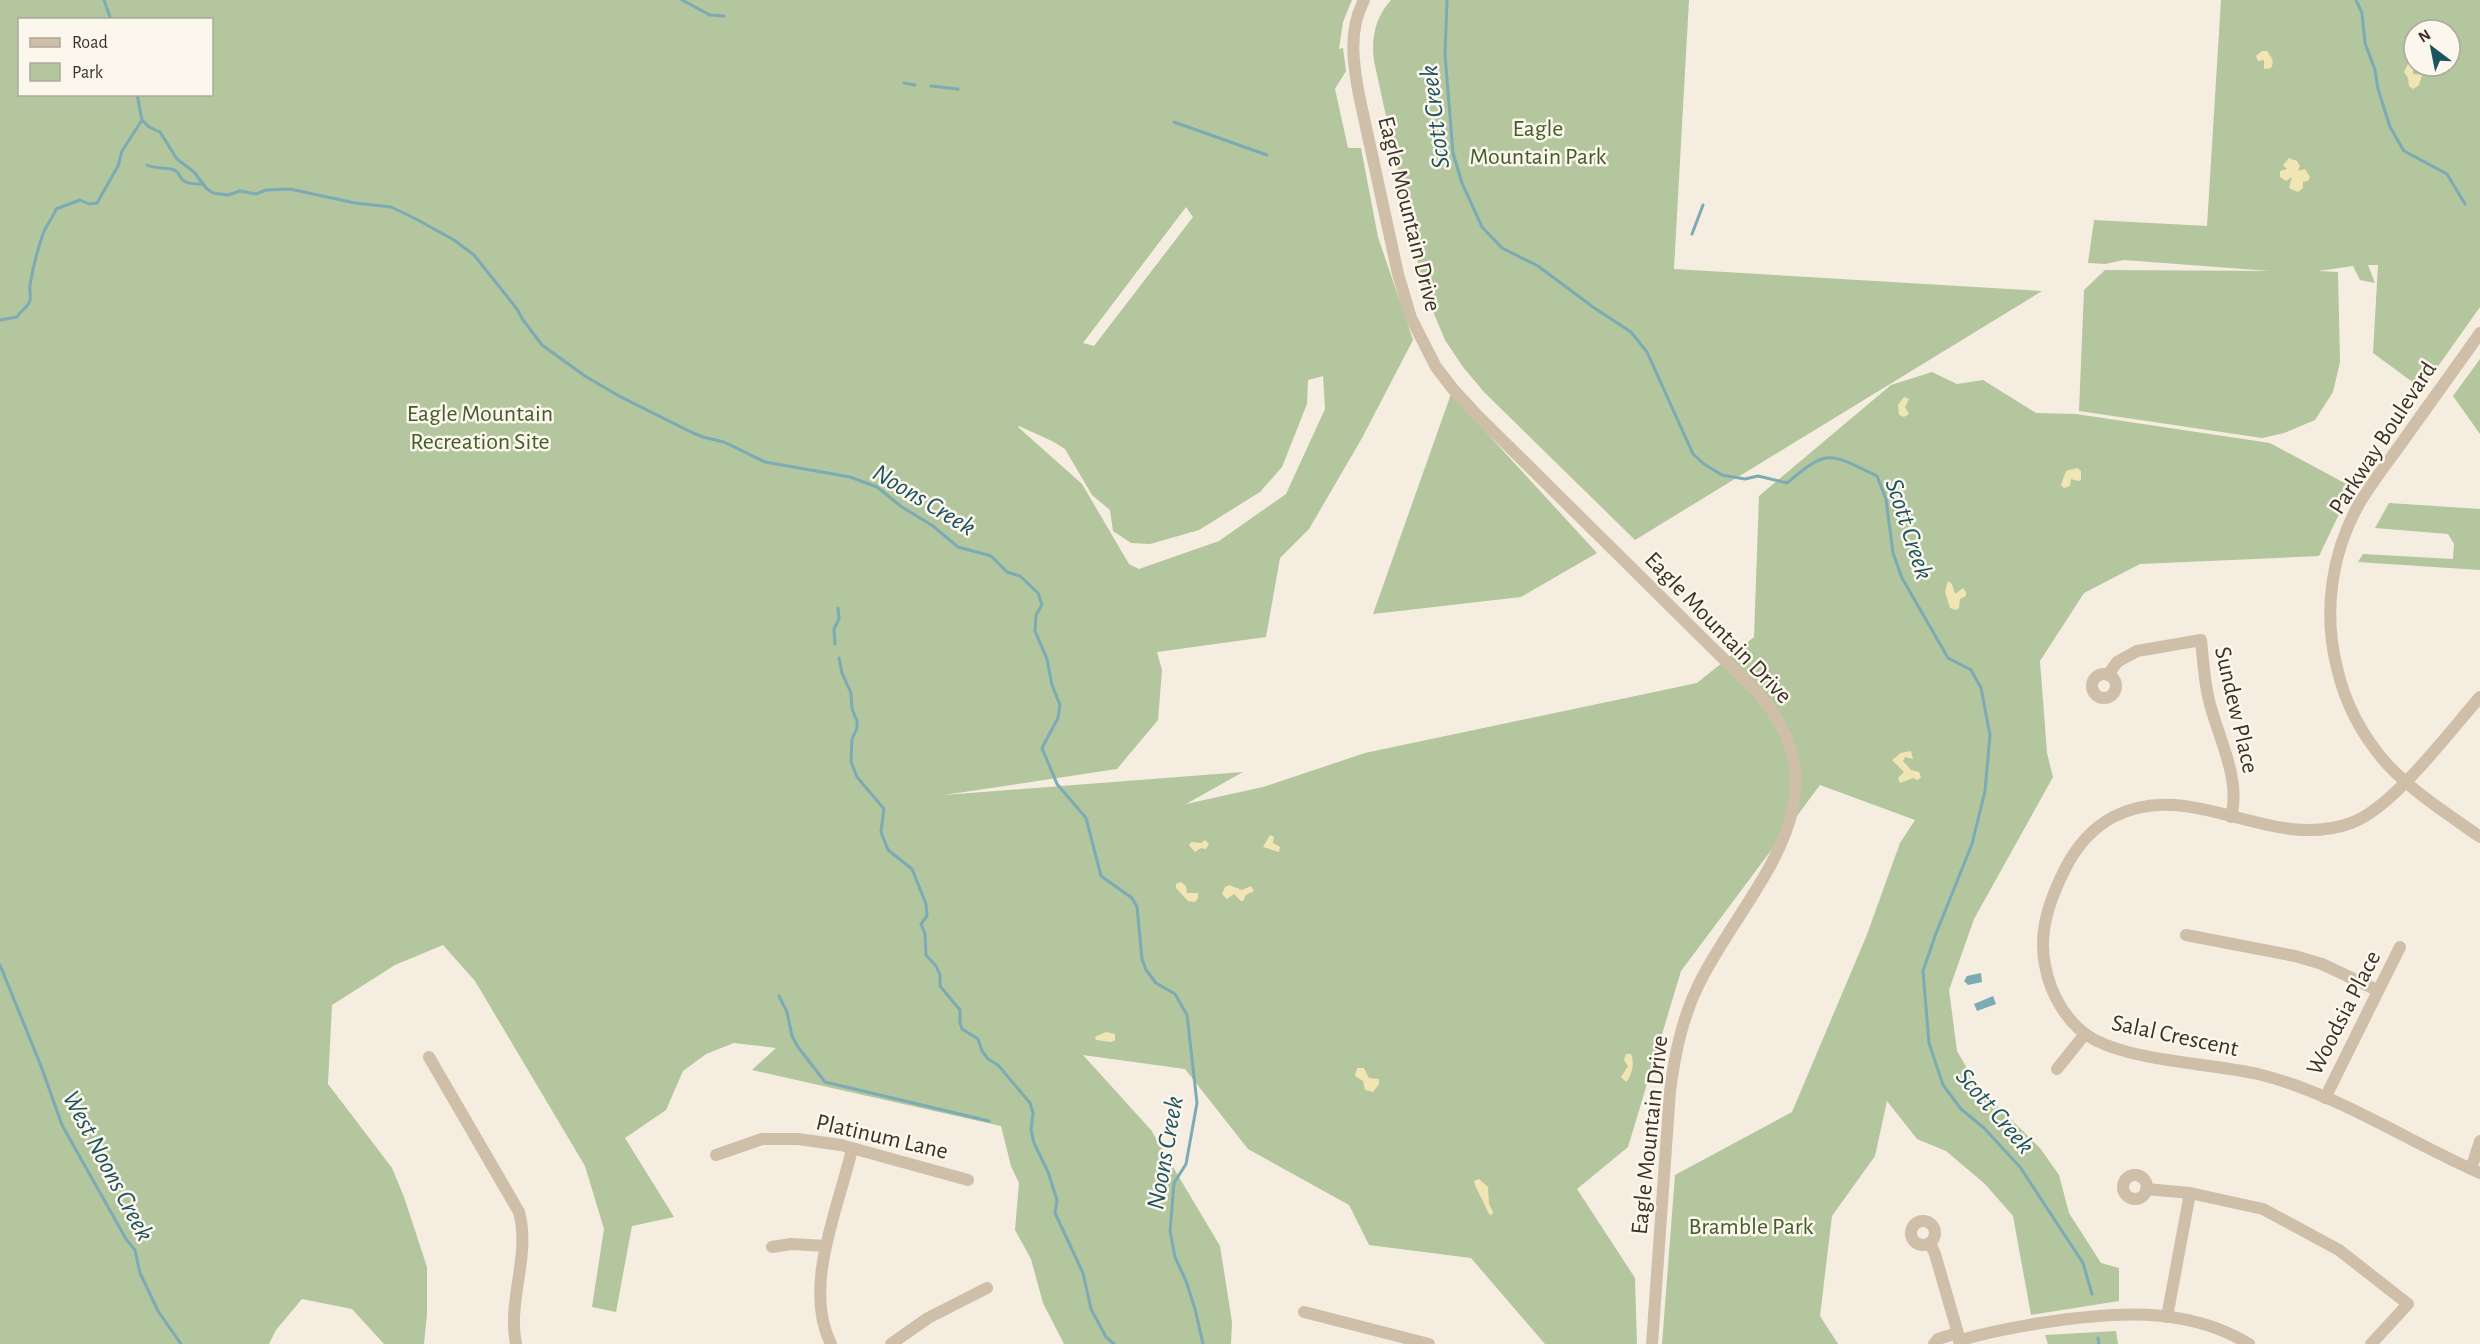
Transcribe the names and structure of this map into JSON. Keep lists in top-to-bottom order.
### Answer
{
  "streets": {
    "street": [
      "Eagle Mountain Drive",
      "Parkway Boulevard",
      "Sundew Place",
      "Woodsia Place",
      "Salal Crescent",
      "Platinum Lane"
    ]
  },
  "crossings": [
    ["Parkway Boulevard", "Salal Crescent"],
    ["Sundew Place", "Salal Crescent"],
    ["Woodsia Place", "Salal Crescent"]
  ],
  "water": ["Scott Creek", "Noons Creek", "West Noons Creek"],
  "parks": ["Eagle Mountain Park", "Eagle Mountain Recreation Site", "Bramble Park"],
  "legend": ["Road", "Park"],
  "north": "top left"
}
